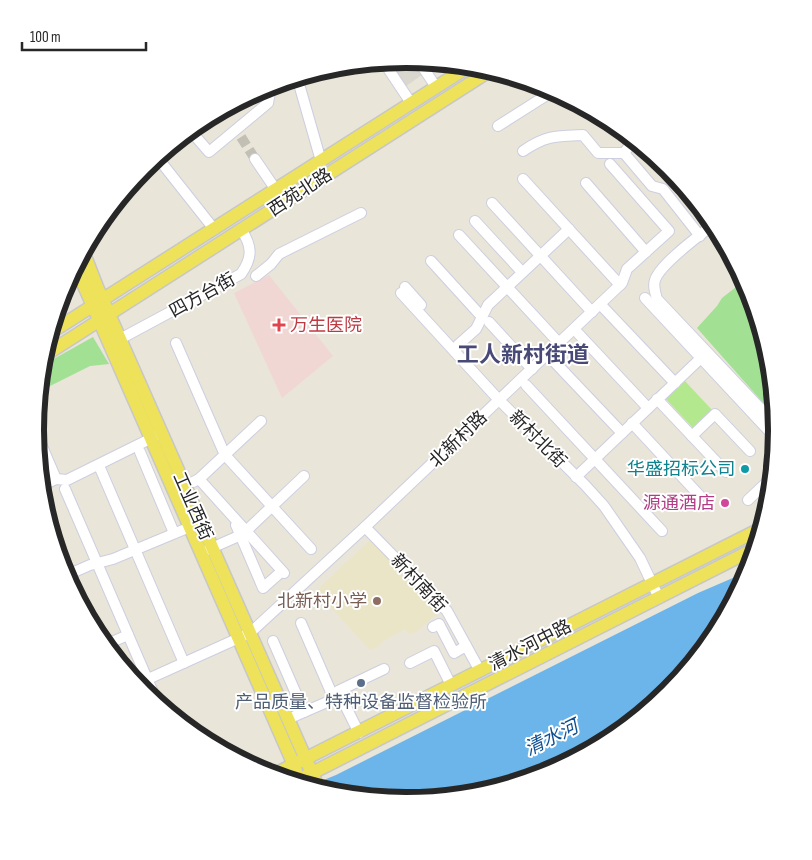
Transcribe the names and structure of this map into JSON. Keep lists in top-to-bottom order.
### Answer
{
  "streets": {
    "main road": ["西苑北路", "工业西街", "清水河中路"],
    "street": [
      "四方台街",
      "北新村路",
      "新村北街",
      "新村南街"
    ]
  },
  "crossings": [
    ["西苑北路", "四方台街"],
    ["西苑北路", "工业西街"],
    ["四方台街", "工业西街"],
    ["北新村路", "新村北街"],
    ["北新村路", "工业西街"],
    ["北新村路", "新村南街"],
    ["新村北街", "清水河中路"],
    ["工业西街", "清水河中路"],
    ["新村南街", "清水河中路"]
  ],
  "districts": ["工人新村街道"],
  "water": ["清水河"],
  "places": {
    "health": ["万生医院"],
    "other": [
      "华盛招标公司",
      "源通酒店",
      "北新村小学",
      "产品质量、特种设备监督检验所"
    ]
  },
  "scale_bar": "100 m"
}
